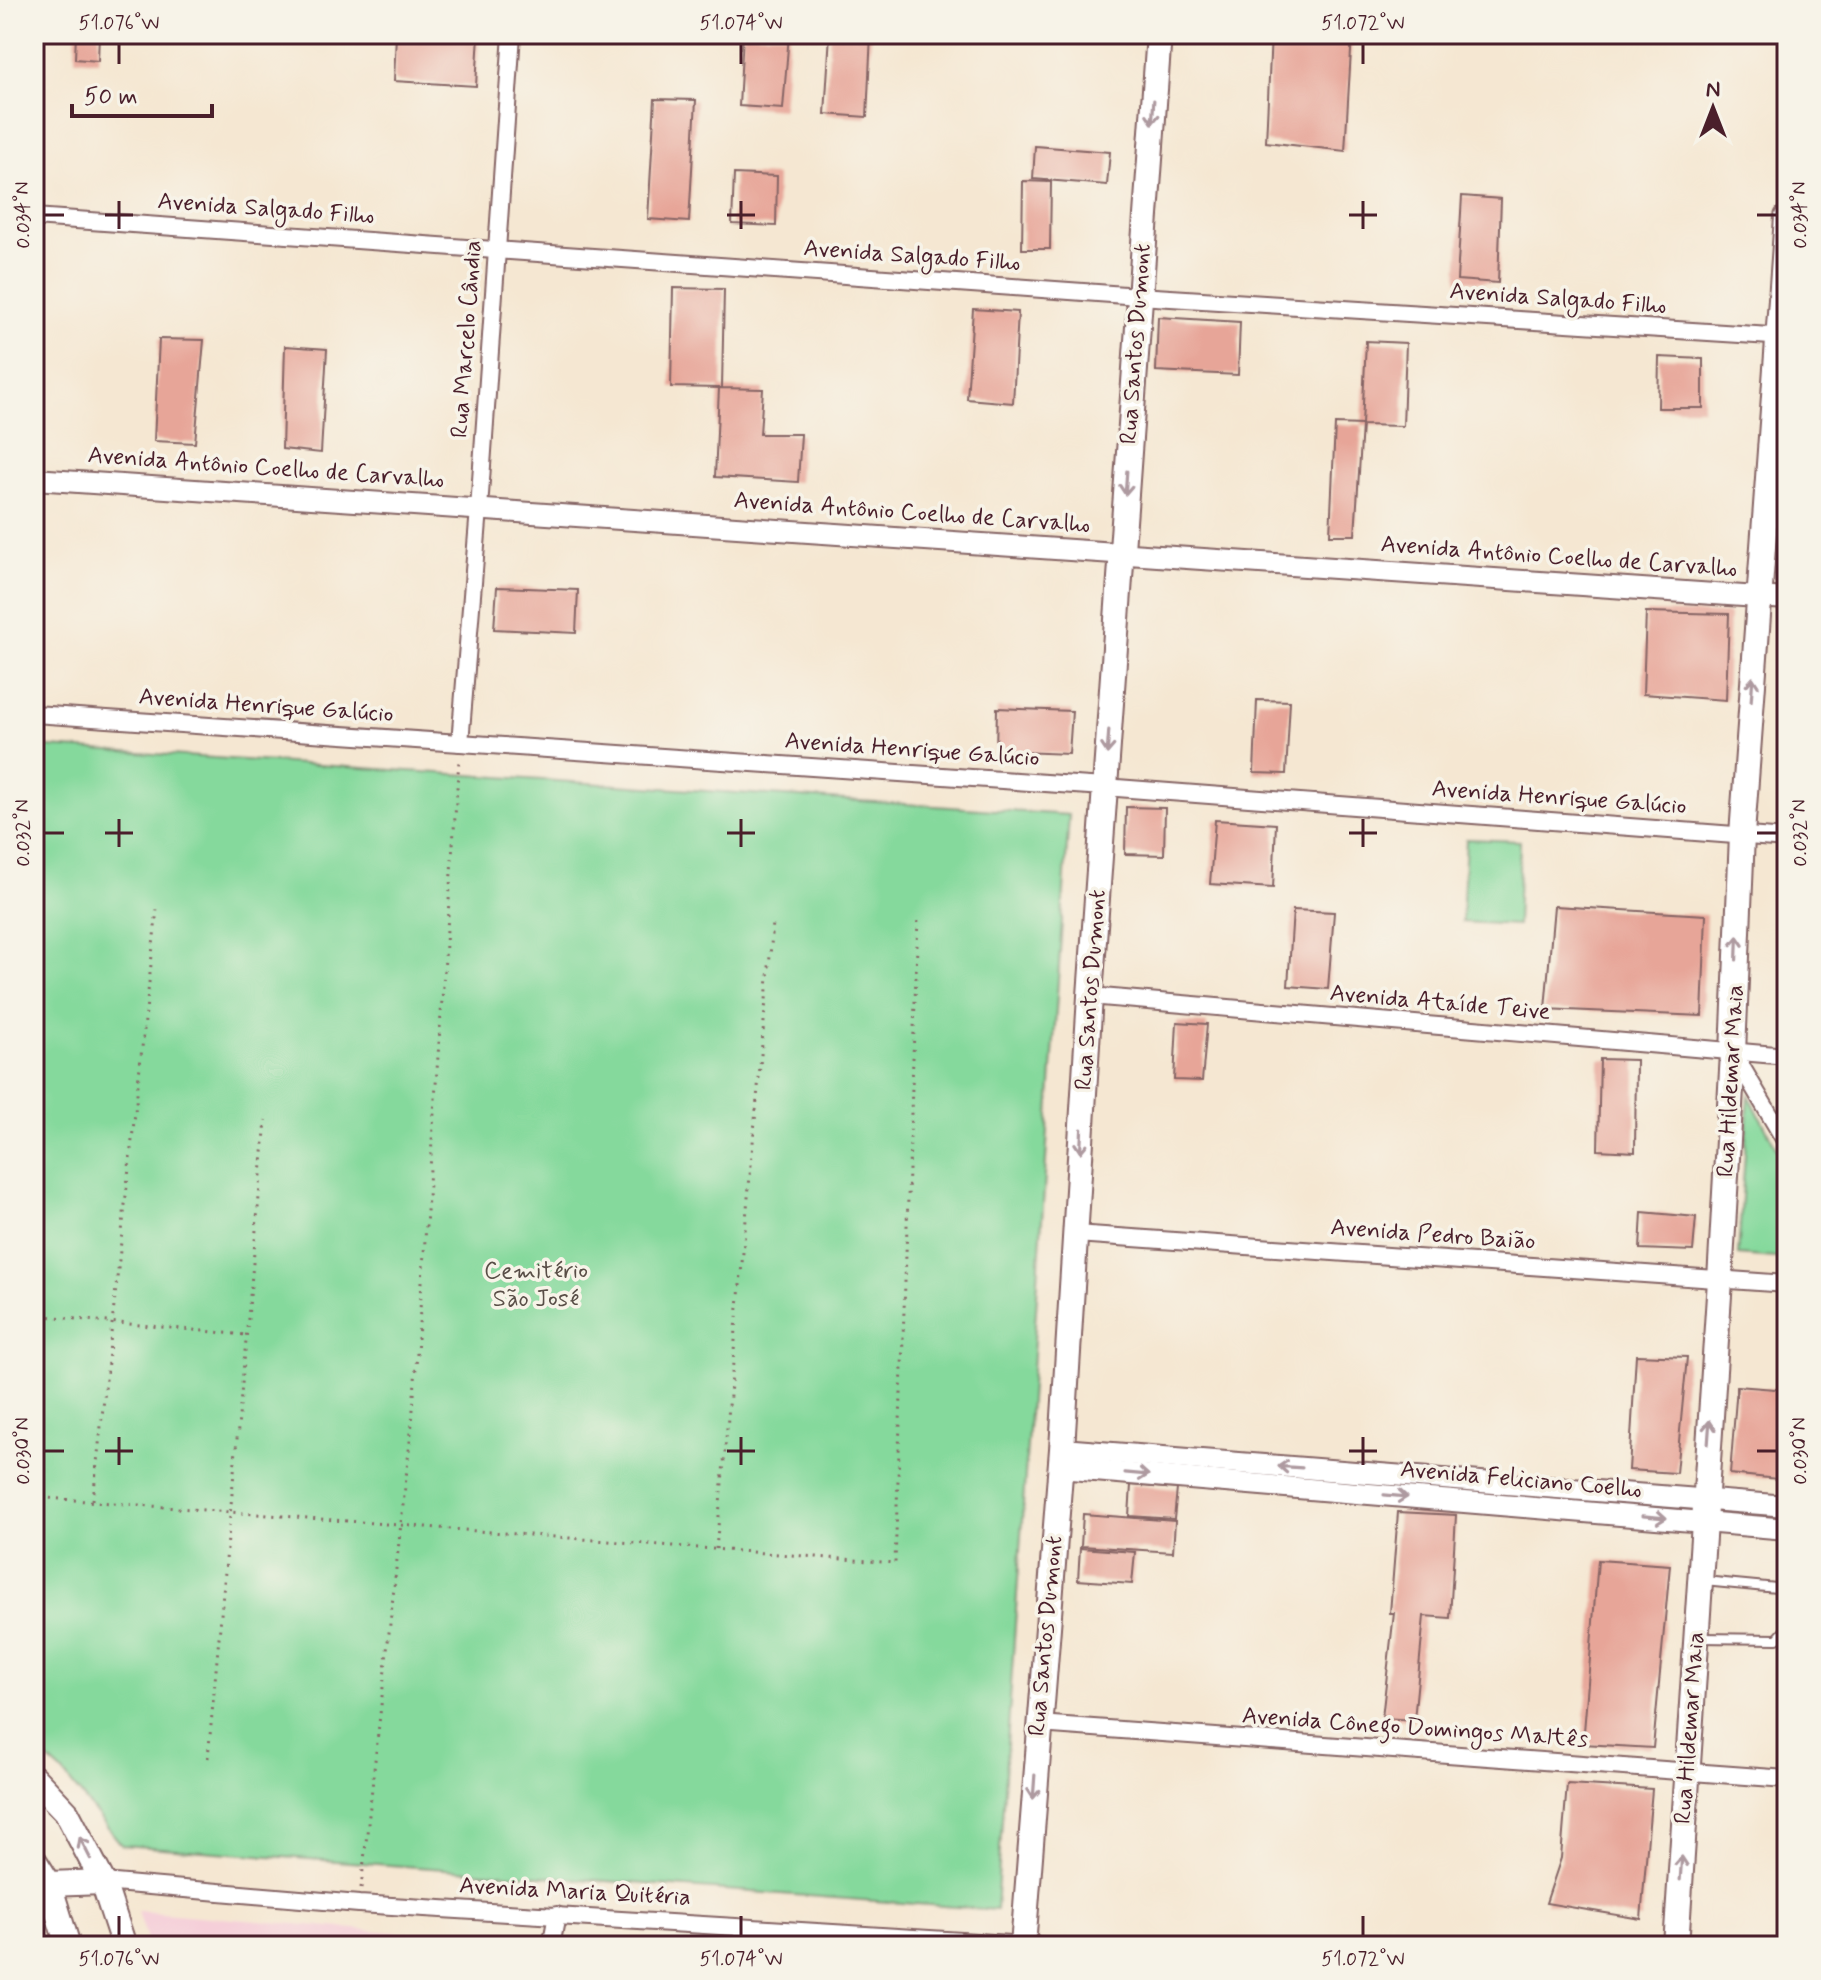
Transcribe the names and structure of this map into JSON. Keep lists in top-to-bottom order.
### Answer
{
  "streets": {
    "main road": ["Rua Santos Dumont", "Rua Hildemar Maia"],
    "street": [
      "Avenida Salgado Filho",
      "Rua Marcelo Cândia",
      "Avenida Antônio Coelho de Carvalho",
      "Avenida Henrique Galúcio",
      "Avenida Ataíde Teive",
      "Avenida Pedro Baião",
      "Avenida Feliciano Coelho",
      "Avenida Cônego Domingos Maltês",
      "Avenida Maria Quitéria"
    ]
  },
  "crossings": [
    ["Avenida Salgado Filho", "Rua Marcelo Cândia"],
    ["Avenida Salgado Filho", "Rua Santos Dumont"],
    ["Avenida Salgado Filho", "Rua Hildemar Maia"],
    ["Rua Marcelo Cândia", "Avenida Antônio Coelho de Carvalho"],
    ["Rua Marcelo Cândia", "Avenida Henrique Galúcio"],
    ["Rua Santos Dumont", "Avenida Antônio Coelho de Carvalho"],
    ["Rua Santos Dumont", "Avenida Henrique Galúcio"],
    ["Rua Santos Dumont", "Avenida Ataíde Teive"],
    ["Rua Santos Dumont", "Avenida Pedro Baião"],
    ["Rua Santos Dumont", "Avenida Feliciano Coelho"],
    ["Rua Santos Dumont", "Avenida Cônego Domingos Maltês"],
    ["Rua Santos Dumont", "Avenida Maria Quitéria"],
    ["Avenida Antônio Coelho de Carvalho", "Rua Hildemar Maia"],
    ["Avenida Henrique Galúcio", "Rua Hildemar Maia"],
    ["Avenida Ataíde Teive", "Rua Hildemar Maia"],
    ["Rua Hildemar Maia", "Avenida Pedro Baião"],
    ["Rua Hildemar Maia", "Avenida Feliciano Coelho"],
    ["Rua Hildemar Maia", "Avenida Cônego Domingos Maltês"]
  ],
  "one_way": ["Rua Santos Dumont", "Rua Hildemar Maia"],
  "parks": ["Cemitério São José"],
  "scale_bar": "50 m",
  "north": "top",
  "coordinates": [
    "51.076°W",
    "51.074°W",
    "51.072°W",
    "0.034°N",
    "0.032°N",
    "0.030°N"
  ]
}
